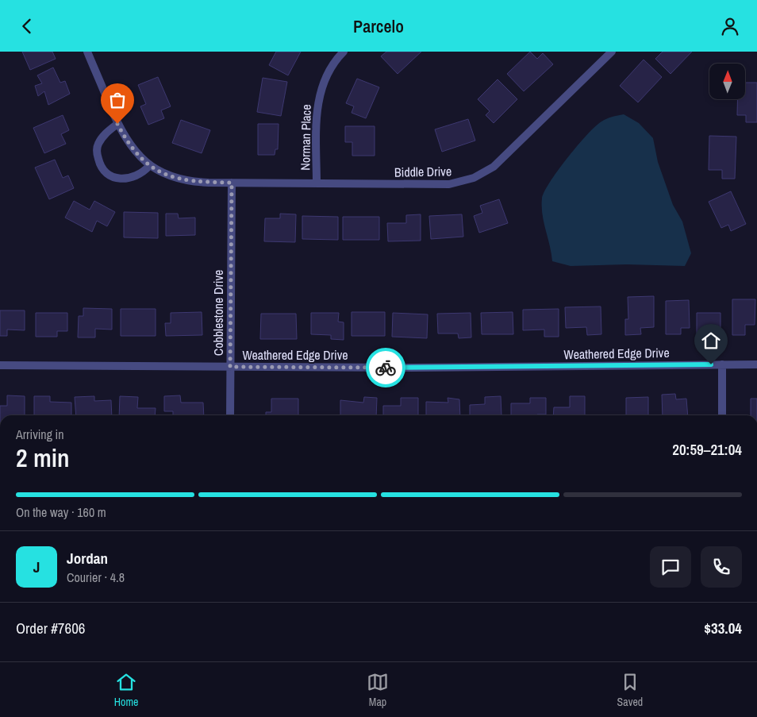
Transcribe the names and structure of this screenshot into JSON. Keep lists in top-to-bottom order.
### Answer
{
  "streets": {
    "street": [
      "Norman Place",
      "Biddle Drive",
      "Cobblestone Drive",
      "Weathered Edge Drive"
    ]
  },
  "crossings": [
    ["Norman Place", "Biddle Drive"],
    ["Biddle Drive", "Cobblestone Drive"],
    ["Cobblestone Drive", "Weathered Edge Drive"]
  ],
  "north": "top",
  "page": {
    "header": "Parcelo",
    "heading": ["2 min", "Arriving in", "20:59–21:04"],
    "panel": [
      "Jordan",
      "Courier · 4.8",
      "Order #7606",
      "$33.04"
    ],
    "bar": "On the way · 160 m",
    "round": "J",
    "tabs": ["Home", "Map", "Saved"]
  }
}
